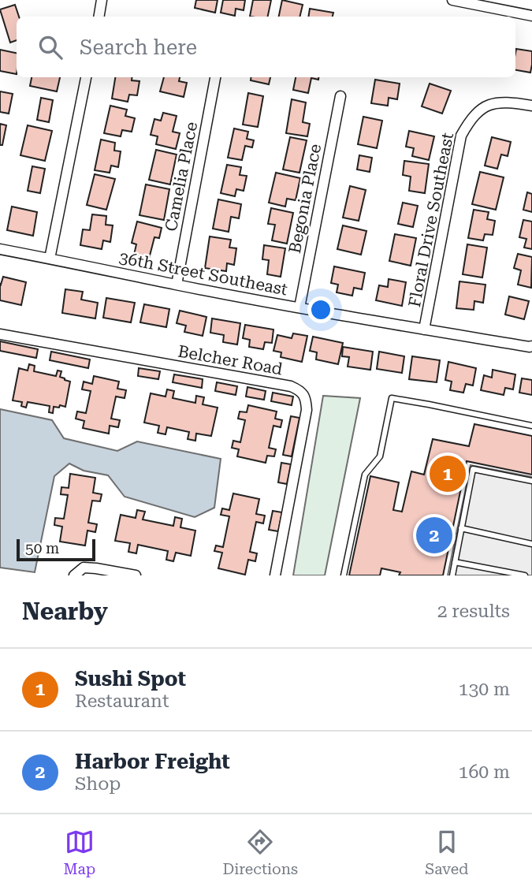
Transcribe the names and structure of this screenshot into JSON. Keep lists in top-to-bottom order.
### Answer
{
  "streets": {
    "street": [
      "Camelia Place",
      "Begonia Place",
      "Floral Drive Southeast",
      "36th Street Southeast",
      "Belcher Road"
    ]
  },
  "crossings": [
    ["Camelia Place", "36th Street Southeast"],
    ["Begonia Place", "36th Street Southeast"],
    ["Floral Drive Southeast", "36th Street Southeast"]
  ],
  "scale_bar": "50 m",
  "page": {
    "search": "Search here",
    "pins": ["1", "2"],
    "scale": "50 m",
    "heading": ["Nearby", "2 results"],
    "list": [
      {
        "mark": "1",
        "name": "Sushi Spot",
        "note": "Restaurant",
        "value": "130 m"
      },
      {
        "mark": "2",
        "name": "Harbor Freight",
        "note": "Shop",
        "value": "160 m"
      }
    ],
    "nav": ["Map", "Directions", "Saved"]
  }
}
